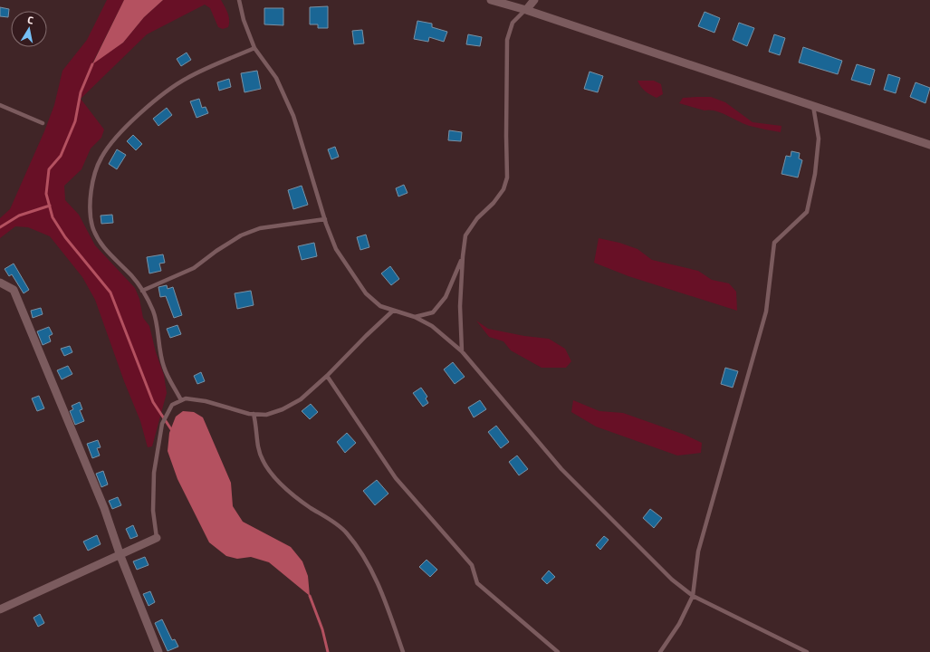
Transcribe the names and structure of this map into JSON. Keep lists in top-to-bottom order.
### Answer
{
  "north": "top"
}
